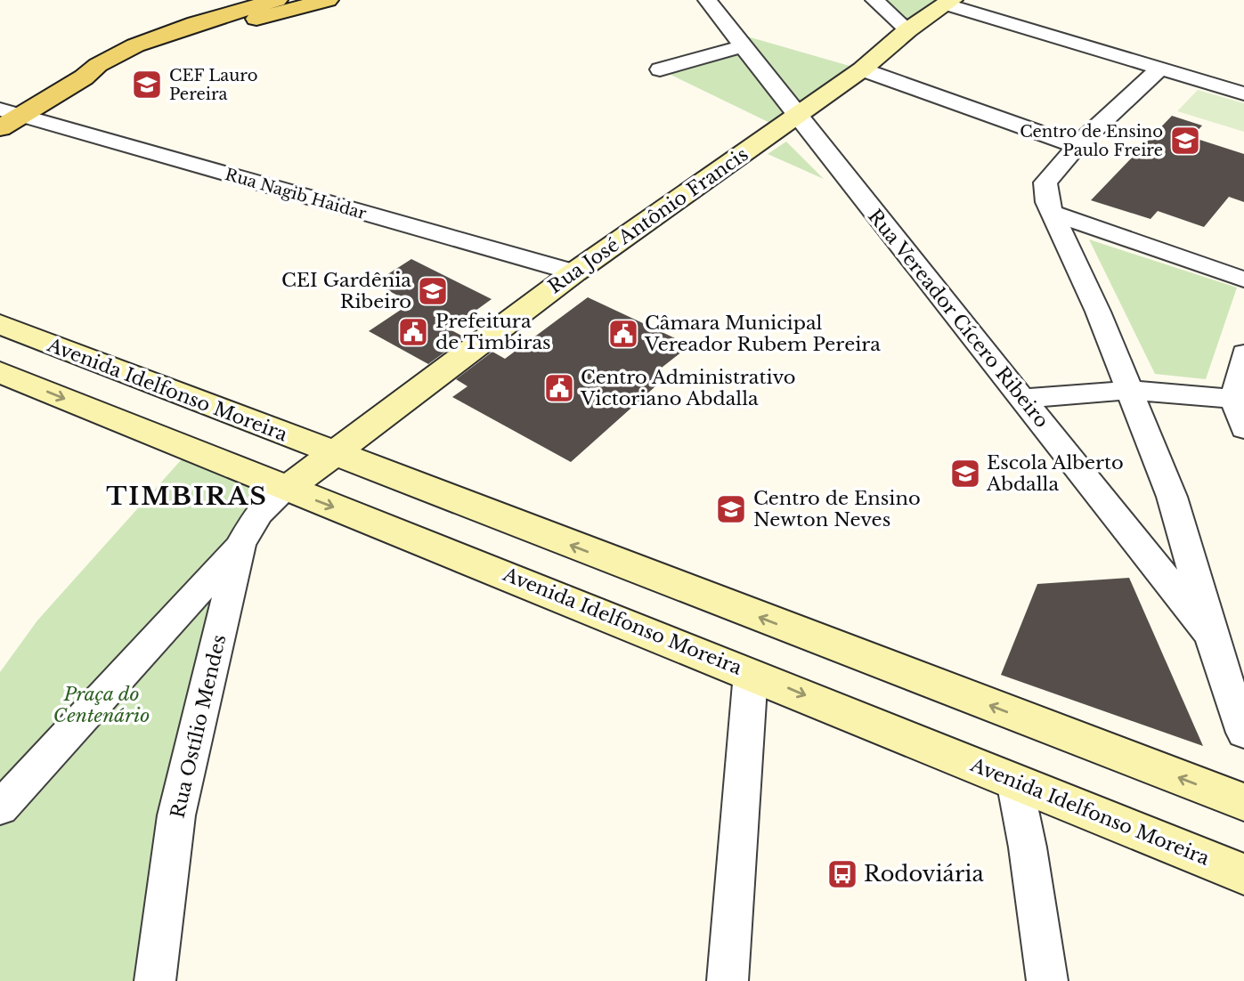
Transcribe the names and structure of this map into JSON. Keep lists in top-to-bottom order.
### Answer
{
  "streets": {
    "street": [
      "Rua Nagib Haidar",
      "Rua José Antônio Francis",
      "Rua Vereador Cícero Ribeiro",
      "Avenida Idelfonso Moreira",
      "Rua Ostílio Mendes"
    ]
  },
  "crossings": [
    ["Rua Nagib Haidar", "Rua José Antônio Francis"],
    ["Rua José Antônio Francis", "Rua Vereador Cícero Ribeiro"],
    ["Rua José Antônio Francis", "Avenida Idelfonso Moreira"],
    ["Rua José Antônio Francis", "Rua Ostílio Mendes"],
    ["Avenida Idelfonso Moreira", "Rua Ostílio Mendes"]
  ],
  "districts": ["TIMBIRAS"],
  "parks": ["Praça do Centenário"],
  "places": {
    "school or university": [
      "CEF Lauro Pereira",
      "Centro de Ensino Paulo Freire",
      "CEI Gardênia Ribeiro",
      "Escola Alberto Abdalla",
      "Centro de Ensino Newton Neves"
    ],
    "public building": ["Prefeitura de Timbiras", "Câmara Municipal Vereador Rubem Pereira", "Centro Administrativo Victoriano Abdalla"],
    "bus stop": ["Rodoviária"]
  }
}
